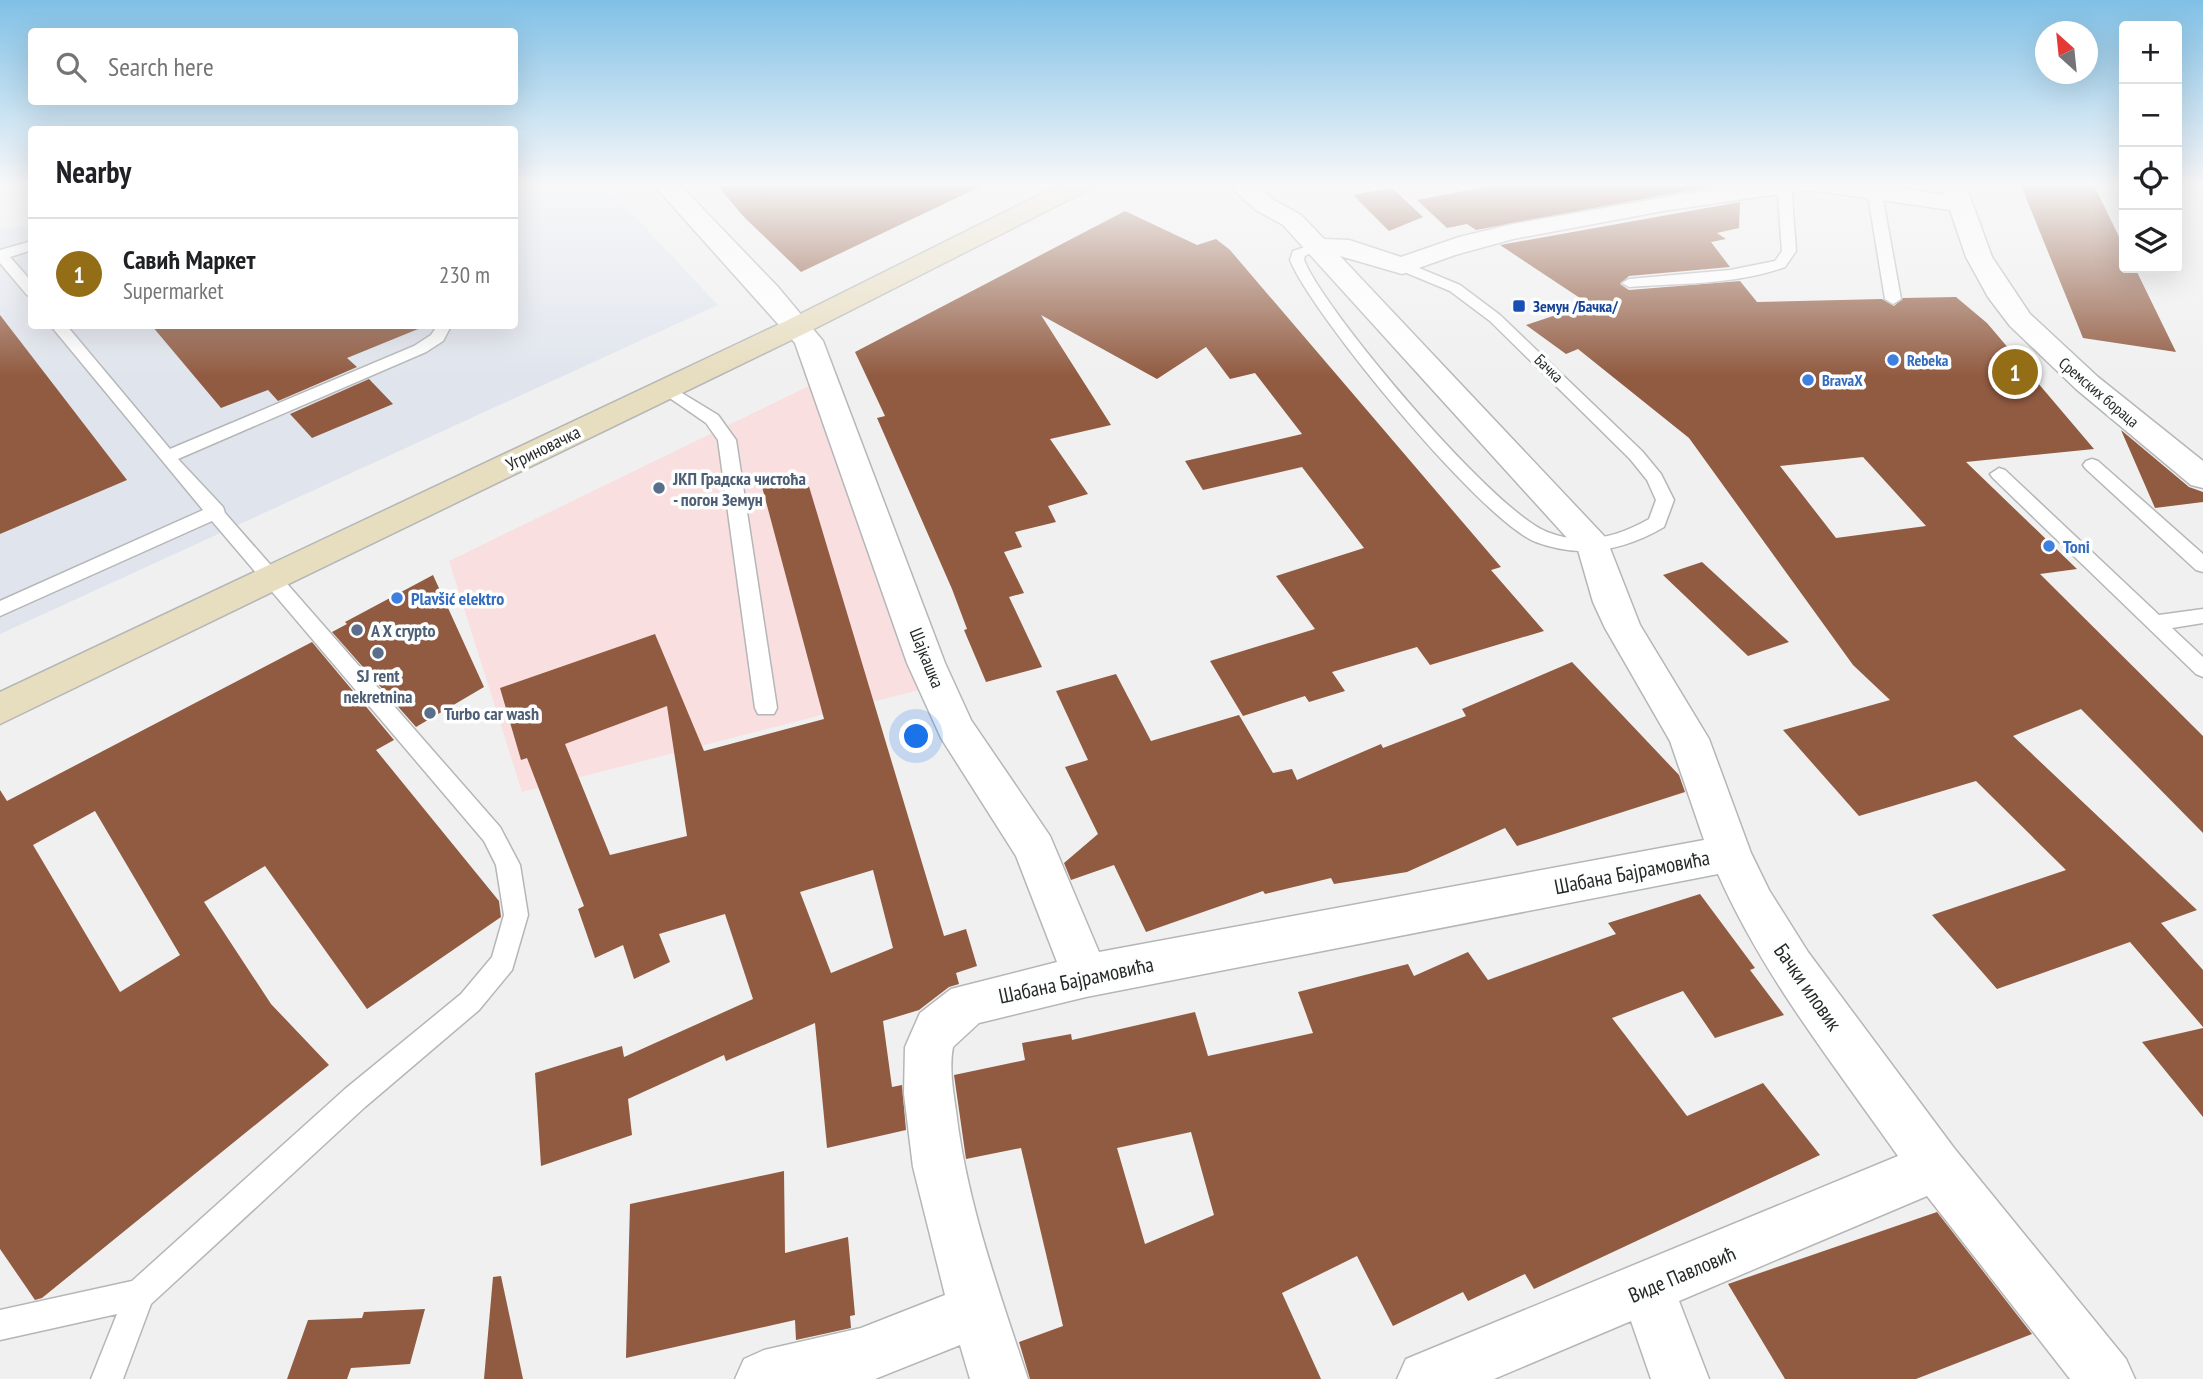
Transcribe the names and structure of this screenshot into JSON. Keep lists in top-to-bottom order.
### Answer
{
  "streets": {
    "main road": ["Угриновачка"],
    "street": [
      "Бачка",
      "Сремских бораца",
      "Шајкашка",
      "Шабана Бајрамовића",
      "Бачки иловик",
      "Виде Павловић"
    ]
  },
  "crossings": [
    ["Бачка", "Бачки иловик"],
    ["Угриновачка", "Шајкашка"],
    ["Шајкашка", "Шабана Бајрамовића"],
    ["Шабана Бајрамовића", "Бачки иловик"],
    ["Бачки иловик", "Виде Павловић"]
  ],
  "places": {
    "transit": ["Земун /Бачка/"],
    "other": [
      "Rebeka",
      "BravaX",
      "ЈКП Градска чистоћа - погон Земун",
      "Toni",
      "Plavšić elektro",
      "A X crypto",
      "SJ rent nekretnina",
      "Turbo car wash"
    ]
  },
  "north": "top left",
  "page": {
    "map_buttons": ["+", "−"],
    "search": "Search here",
    "heading": "Nearby",
    "list": [
      {
        "mark": "1",
        "name": "Савић Маркет",
        "note": "Supermarket",
        "value": "230 m"
      }
    ],
    "pins": "1"
  }
}
